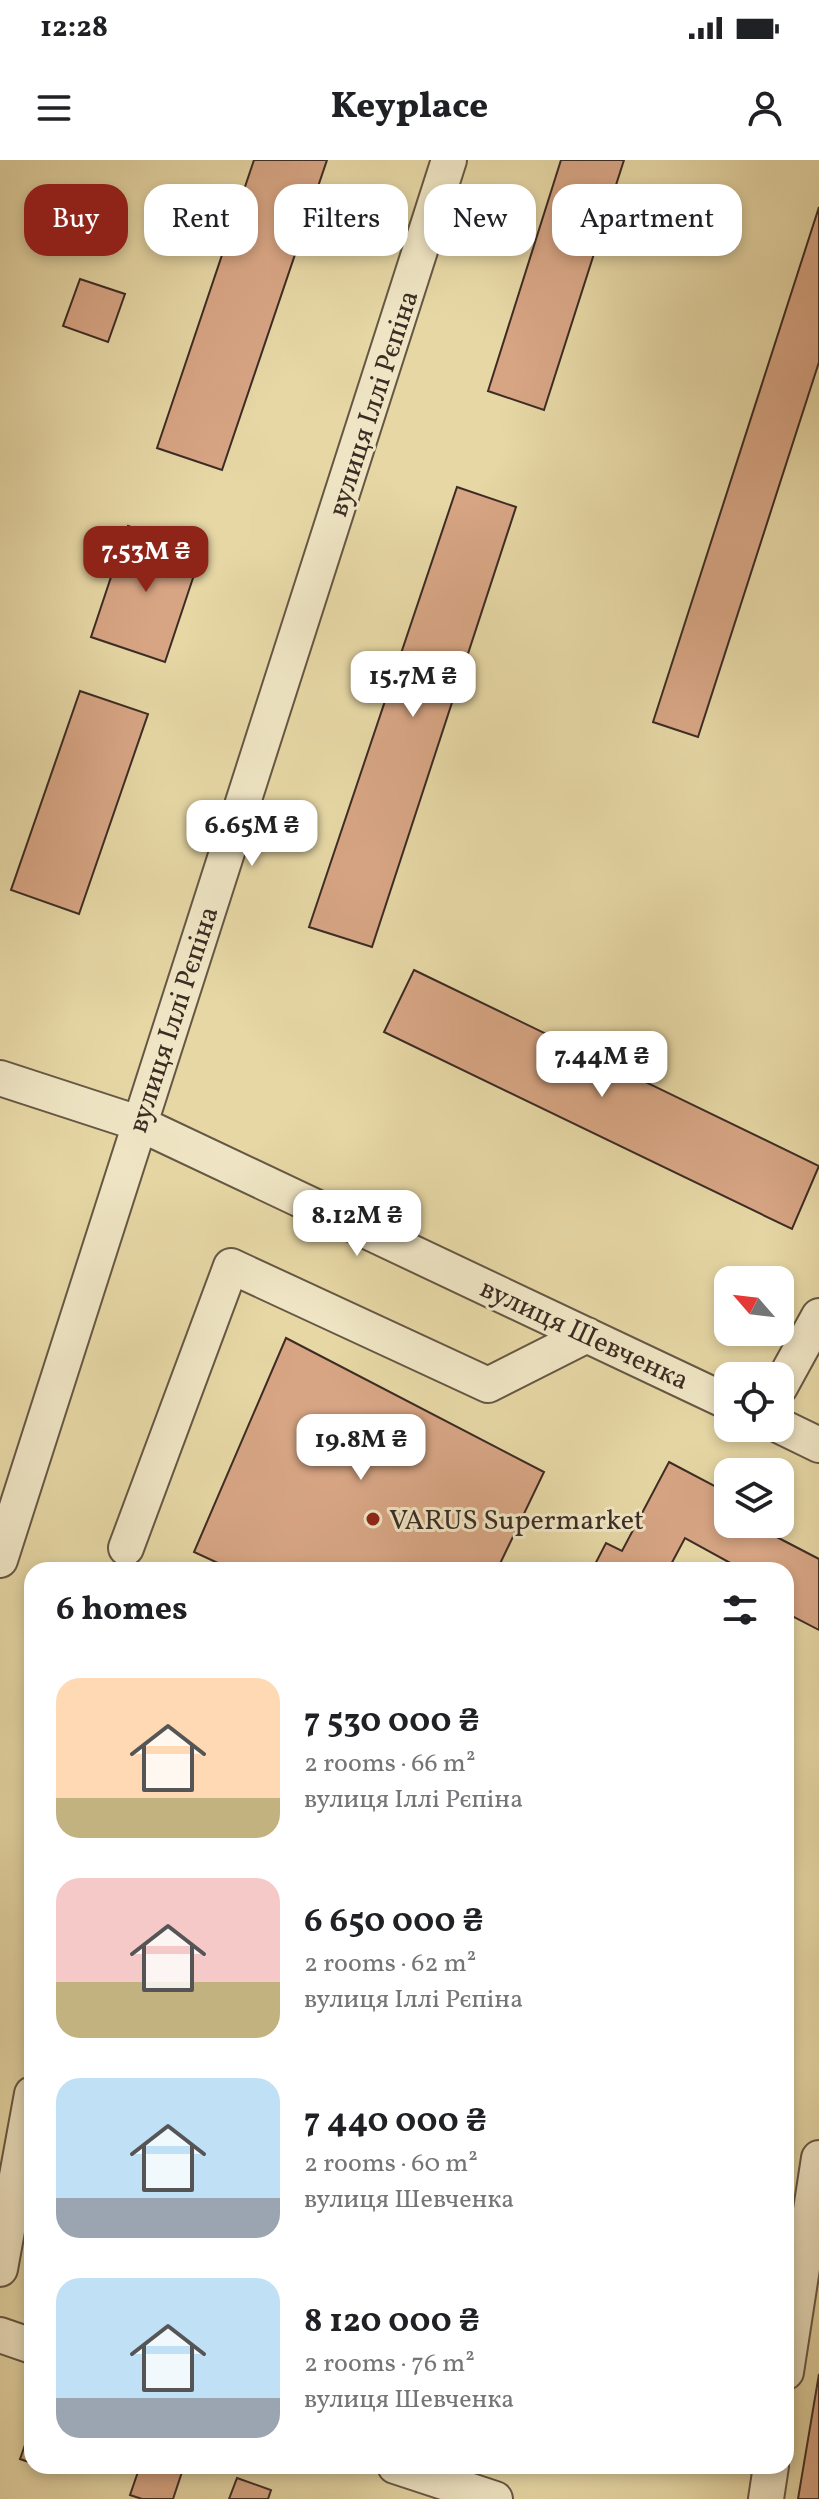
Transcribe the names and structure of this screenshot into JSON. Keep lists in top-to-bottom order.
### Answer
{
  "streets": {
    "street": ["вулиця Іллі Рєпіна", "вулиця Шевченка"]
  },
  "crossings": [
    ["вулиця Іллі Рєпіна", "вулиця Шевченка"]
  ],
  "places": ["VARUS Supermarket"],
  "north": "top left",
  "page": {
    "status": "12:28",
    "header": "Keyplace",
    "chip": [
      "Buy",
      "Rent",
      "Filters",
      "New",
      "Apartment"
    ],
    "price": [
      "7.53M ₴",
      "15.7M ₴",
      "6.65M ₴",
      "7.44M ₴",
      "8.12M ₴",
      "19.8M ₴"
    ],
    "heading": "6 homes",
    "list": [
      {
        "name": "7 530 000 ₴",
        "note": "2 rooms · 66 m² · вулиця Іллі Рєпіна"
      },
      {
        "name": "6 650 000 ₴",
        "note": "2 rooms · 62 m² · вулиця Іллі Рєпіна"
      },
      {
        "name": "7 440 000 ₴",
        "note": "2 rooms · 60 m² · вулиця Шевченка"
      },
      {
        "name": "8 120 000 ₴",
        "note": "2 rooms · 76 m² · вулиця Шевченка"
      }
    ]
  }
}
